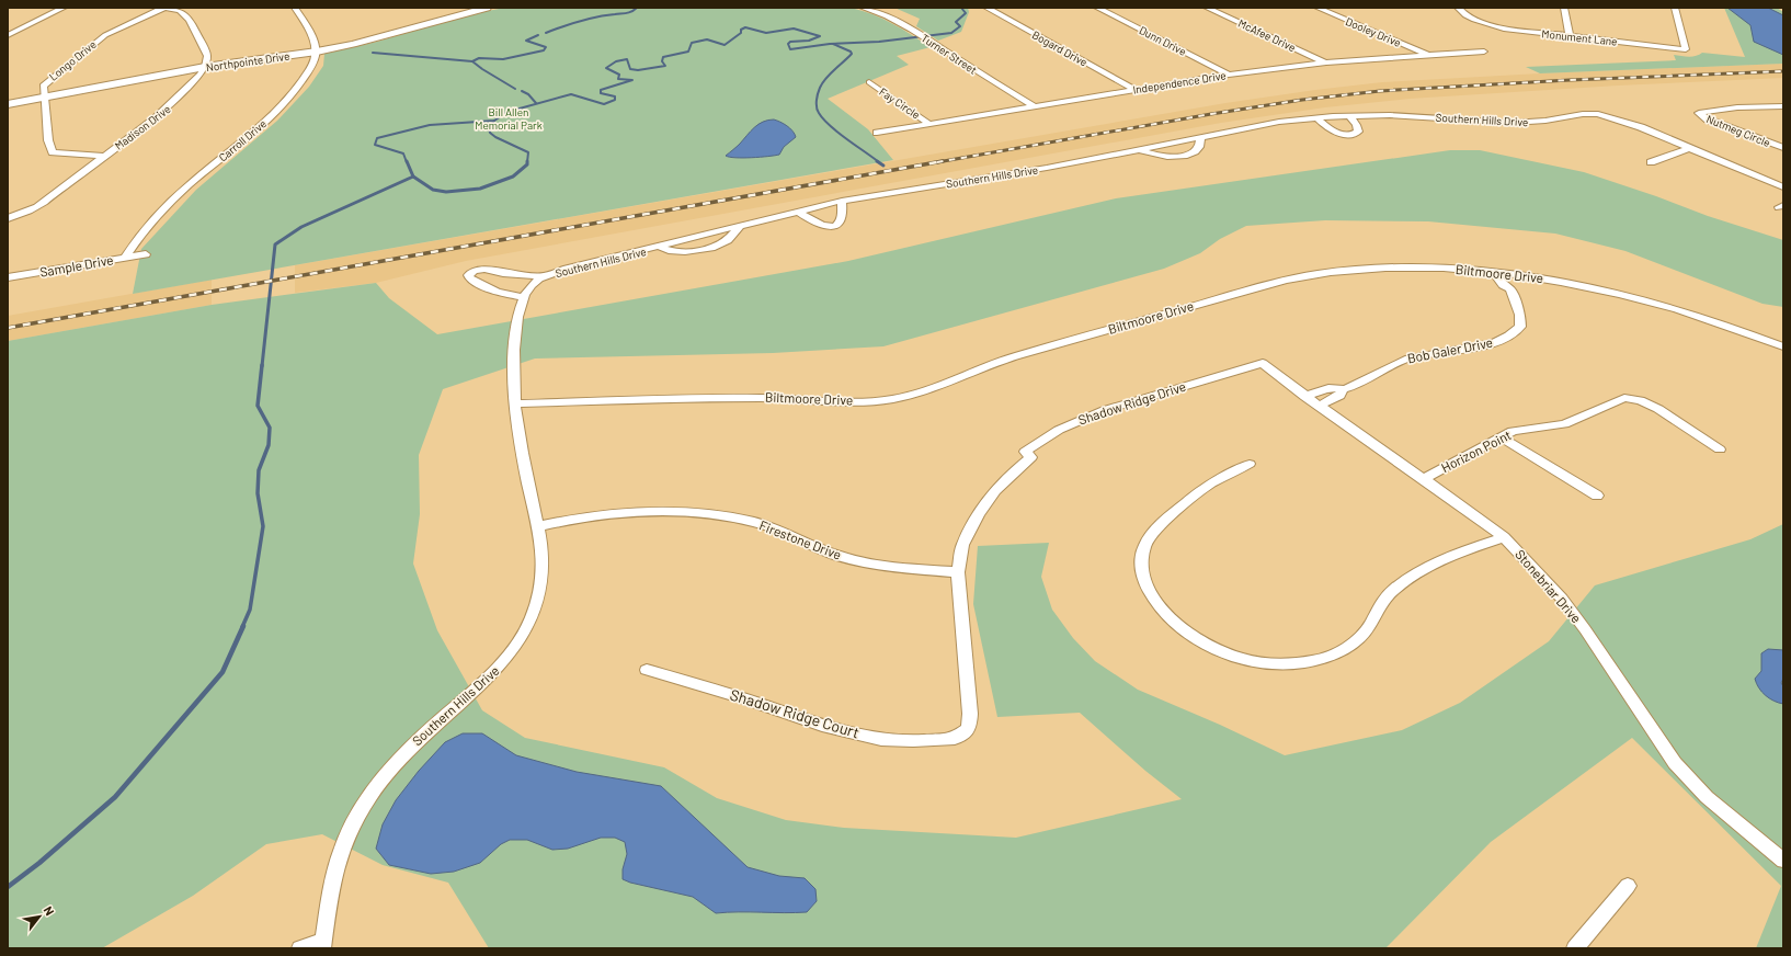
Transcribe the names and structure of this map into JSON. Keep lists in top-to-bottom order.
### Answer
{
  "streets": {
    "street": [
      "Dooley Drive",
      "McAfee Drive",
      "Monument Lane",
      "Dunn Drive",
      "Bogard Drive",
      "Turner Street",
      "Longo Drive",
      "Northpointe Drive",
      "Independence Drive",
      "Fay Circle",
      "Southern Hills Drive",
      "Madison Drive",
      "Nutmeg Circle",
      "Carroll Drive",
      "Sample Drive",
      "Biltmoore Drive",
      "Bob Galer Drive",
      "Shadow Ridge Drive",
      "Horizon Point",
      "Firestone Drive",
      "Stonebriar Drive",
      "Shadow Ridge Court"
    ]
  },
  "crossings": [
    ["Dooley Drive", "Independence Drive"],
    ["McAfee Drive", "Independence Drive"],
    ["Dunn Drive", "Independence Drive"],
    ["Bogard Drive", "Independence Drive"],
    ["Turner Street", "Independence Drive"],
    ["Longo Drive", "Northpointe Drive"],
    ["Longo Drive", "Madison Drive"],
    ["Northpointe Drive", "Madison Drive"],
    ["Northpointe Drive", "Carroll Drive"],
    ["Independence Drive", "Fay Circle"],
    ["Southern Hills Drive", "Biltmoore Drive"],
    ["Southern Hills Drive", "Firestone Drive"],
    ["Carroll Drive", "Sample Drive"],
    ["Biltmoore Drive", "Bob Galer Drive"],
    ["Bob Galer Drive", "Stonebriar Drive"],
    ["Shadow Ridge Drive", "Firestone Drive"],
    ["Shadow Ridge Drive", "Stonebriar Drive"],
    ["Shadow Ridge Drive", "Shadow Ridge Court"],
    ["Horizon Point", "Stonebriar Drive"],
    ["Firestone Drive", "Shadow Ridge Court"]
  ],
  "parks": ["Bill Allen Memorial Park"],
  "north": "top right"
}
